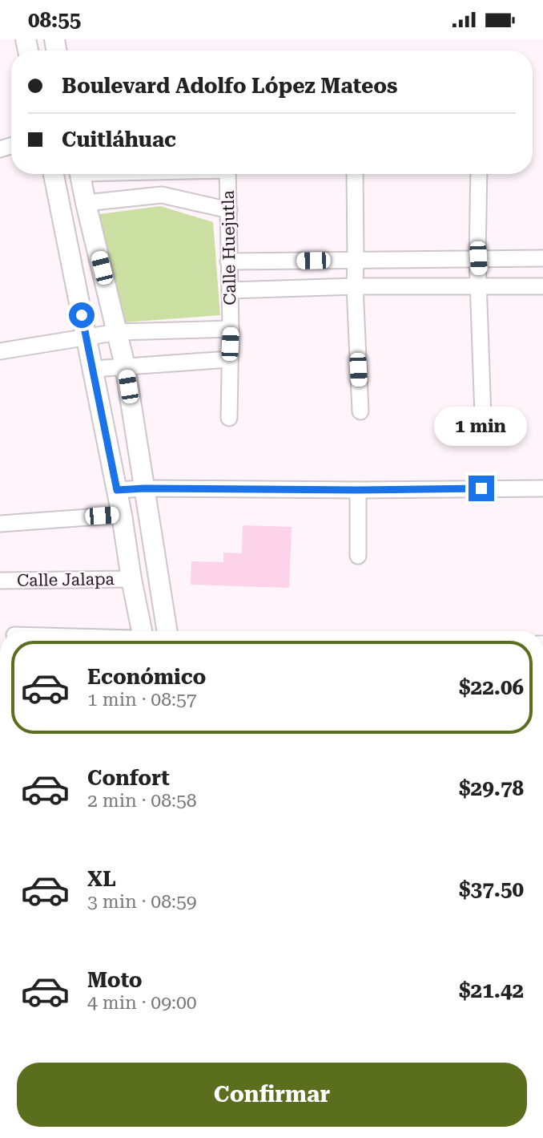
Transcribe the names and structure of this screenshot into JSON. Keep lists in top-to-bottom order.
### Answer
{
  "streets": {
    "street": ["Calle Huejutla", "Calle Jalapa"]
  },
  "page": {
    "status": "08:55",
    "banner": ["Boulevard Adolfo López Mateos", "Cuitláhuac"],
    "bubble": "1 min",
    "list": [
      {
        "name": "Económico",
        "note": "1 min · 08:57",
        "value": "$22.06"
      },
      {
        "name": "Confort",
        "note": "2 min · 08:58",
        "value": "$29.78"
      },
      {
        "name": "XL",
        "note": "3 min · 08:59",
        "value": "$37.50"
      },
      {
        "name": "Moto",
        "note": "4 min · 09:00",
        "value": "$21.42"
      }
    ],
    "buttons": "Confirmar"
  }
}
